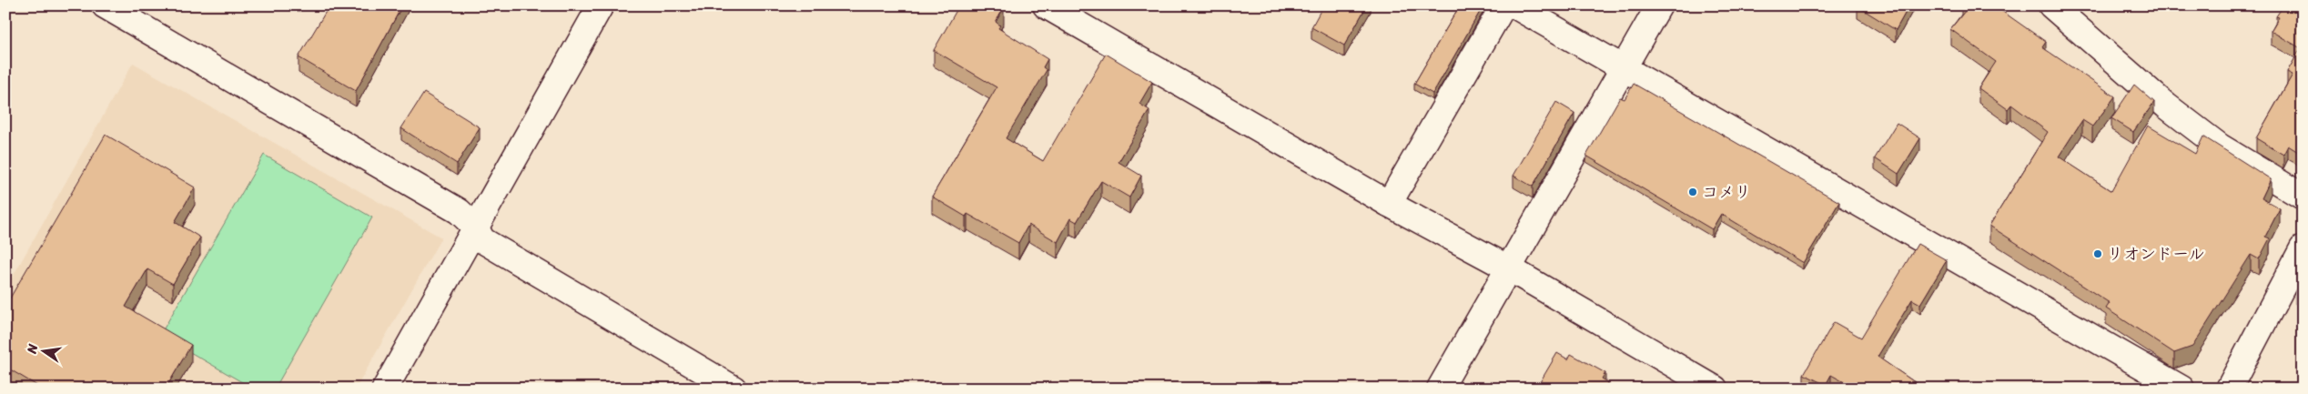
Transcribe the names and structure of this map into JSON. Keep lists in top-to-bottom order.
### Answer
{
  "places": ["コメリ", "リオンドール"],
  "north": "left"
}
